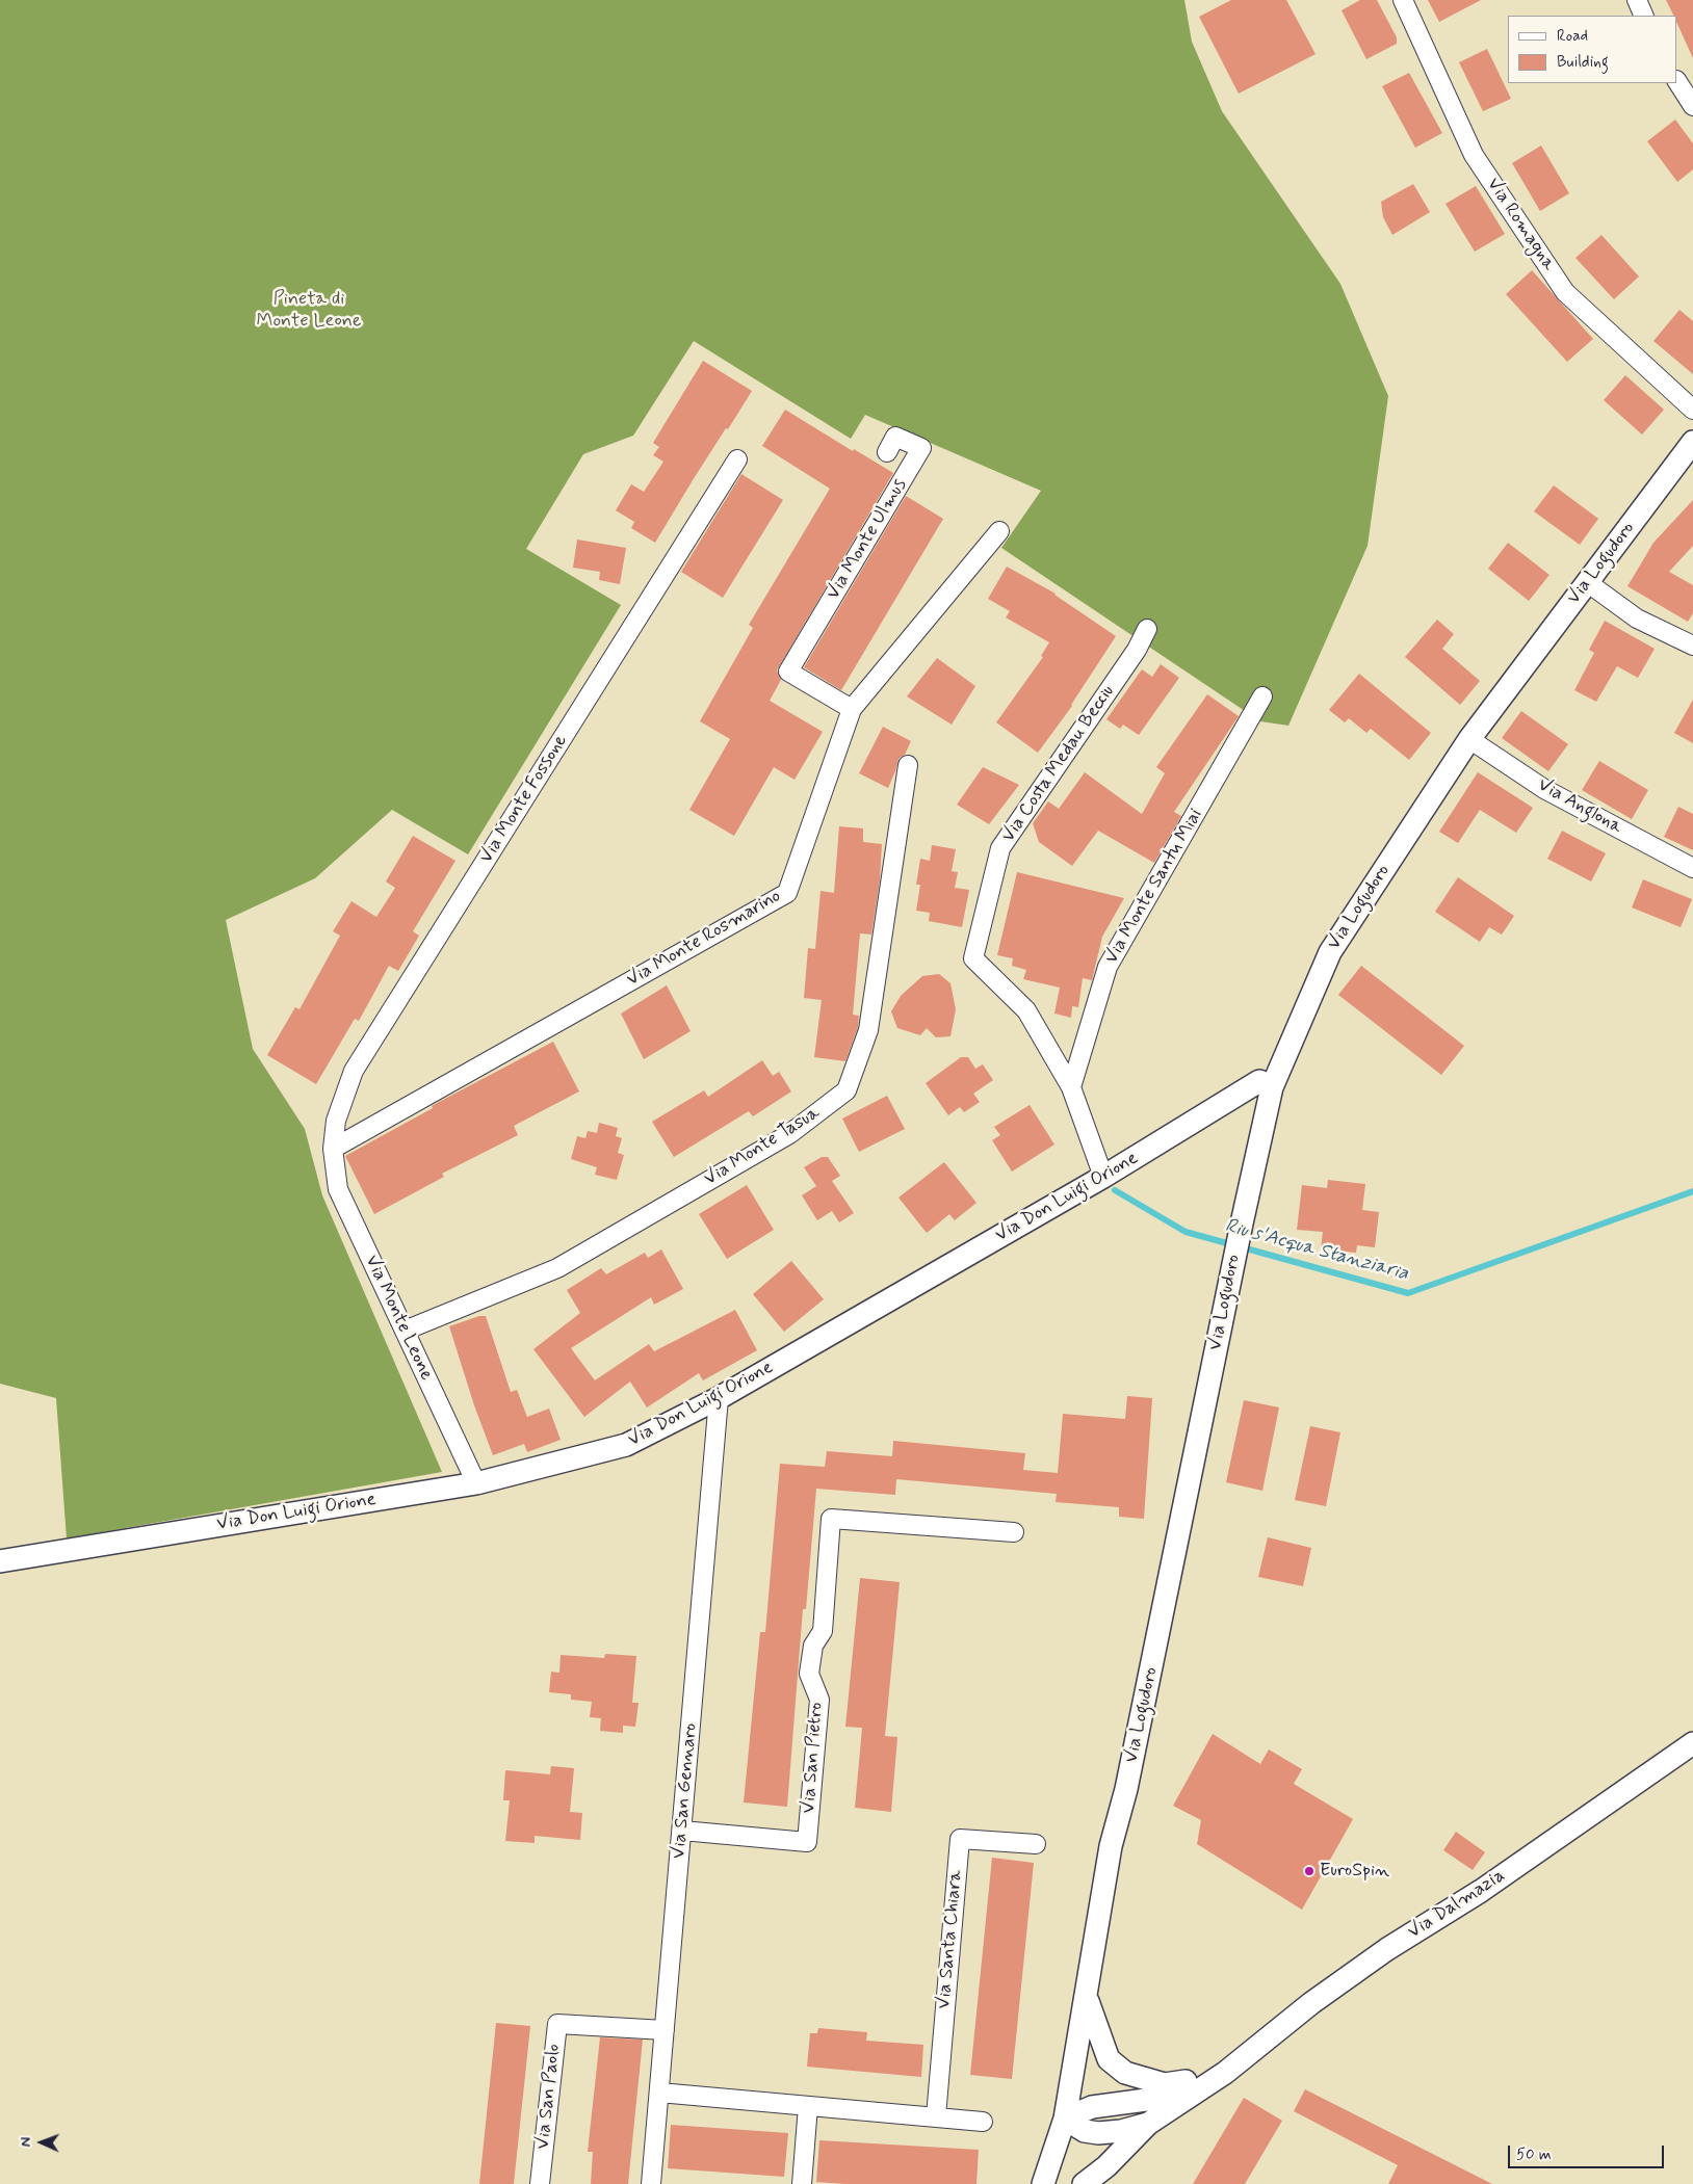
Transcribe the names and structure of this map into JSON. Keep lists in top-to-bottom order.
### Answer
{
  "streets": {
    "street": [
      "Via Romagna",
      "Via Monte Ulmus",
      "Via Logudoro",
      "Via Costa Medau Becciu",
      "Via Monte Fossone",
      "Via Anglona",
      "Via Monte Santu Miai",
      "Via Monte Rosmarino",
      "Via Monte Tasua",
      "Via Don Luigi Orione",
      "Via Monte Leone",
      "Via San Pietro",
      "Via San Gennaro",
      "Via Dalmazia",
      "Via Santa Chiara",
      "Via San Paolo"
    ]
  },
  "crossings": [
    ["Via Monte Ulmus", "Via Monte Rosmarino"],
    ["Via Logudoro", "Via Anglona"],
    ["Via Logudoro", "Via Don Luigi Orione"],
    ["Via Logudoro", "Via Dalmazia"],
    ["Via Costa Medau Becciu", "Via Monte Santu Miai"],
    ["Via Costa Medau Becciu", "Via Don Luigi Orione"],
    ["Via Monte Fossone", "Via Monte Rosmarino"],
    ["Via Monte Fossone", "Via Monte Leone"],
    ["Via Monte Rosmarino", "Via Monte Leone"],
    ["Via Monte Tasua", "Via Monte Leone"],
    ["Via Don Luigi Orione", "Via Monte Leone"],
    ["Via Don Luigi Orione", "Via San Gennaro"],
    ["Via San Pietro", "Via San Gennaro"],
    ["Via San Gennaro", "Via San Paolo"]
  ],
  "water": ["Riu s'Acqua Stanziaria"],
  "parks": ["Pineta di Monte Leone"],
  "places": ["EuroSpin"],
  "legend": ["Road", "Building"],
  "scale_bar": "50 m",
  "north": "left"
}
